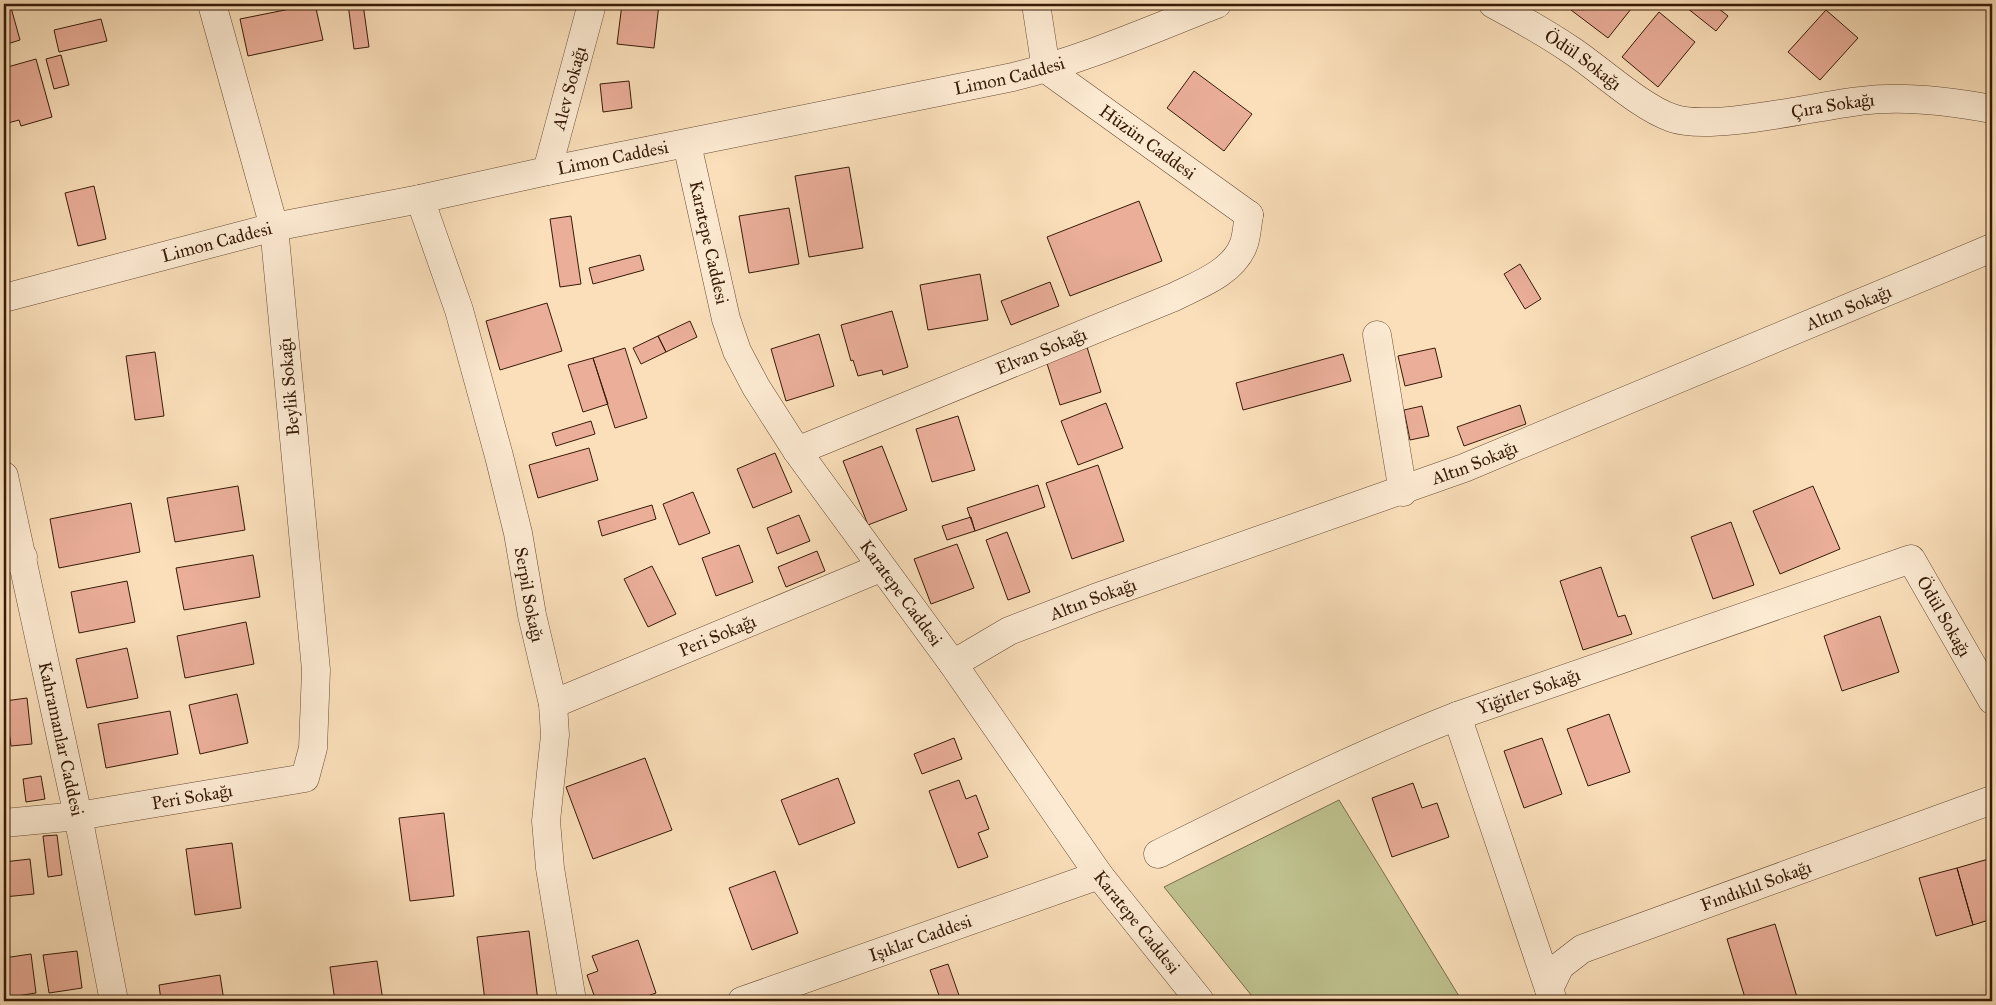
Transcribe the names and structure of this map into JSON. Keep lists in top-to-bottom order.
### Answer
{
  "streets": {
    "street": [
      "Ödül Sokağı",
      "Limon Caddesi",
      "Alev Sokağı",
      "Çıra Sokağı",
      "Hüzün Caddesi",
      "Karatepe Caddesi",
      "Altın Sokağı",
      "Elvan Sokağı",
      "Beylik Sokağı",
      "Serpil Sokağı",
      "Peri Sokağı",
      "Yiğitler Sokağı",
      "Kahramanlar Caddesi",
      "Fındıklıl Sokağı",
      "Işıklar Caddesi"
    ]
  },
  "crossings": [
    ["Ödül Sokağı", "Çıra Sokağı"],
    ["Ödül Sokağı", "Yiğitler Sokağı"],
    ["Limon Caddesi", "Alev Sokağı"],
    ["Limon Caddesi", "Hüzün Caddesi"],
    ["Limon Caddesi", "Karatepe Caddesi"],
    ["Limon Caddesi", "Beylik Sokağı"],
    ["Limon Caddesi", "Serpil Sokağı"],
    ["Hüzün Caddesi", "Elvan Sokağı"],
    ["Karatepe Caddesi", "Altın Sokağı"],
    ["Karatepe Caddesi", "Elvan Sokağı"],
    ["Karatepe Caddesi", "Peri Sokağı"],
    ["Karatepe Caddesi", "Işıklar Caddesi"],
    ["Beylik Sokağı", "Peri Sokağı"],
    ["Serpil Sokağı", "Peri Sokağı"],
    ["Peri Sokağı", "Kahramanlar Caddesi"]
  ]
}
